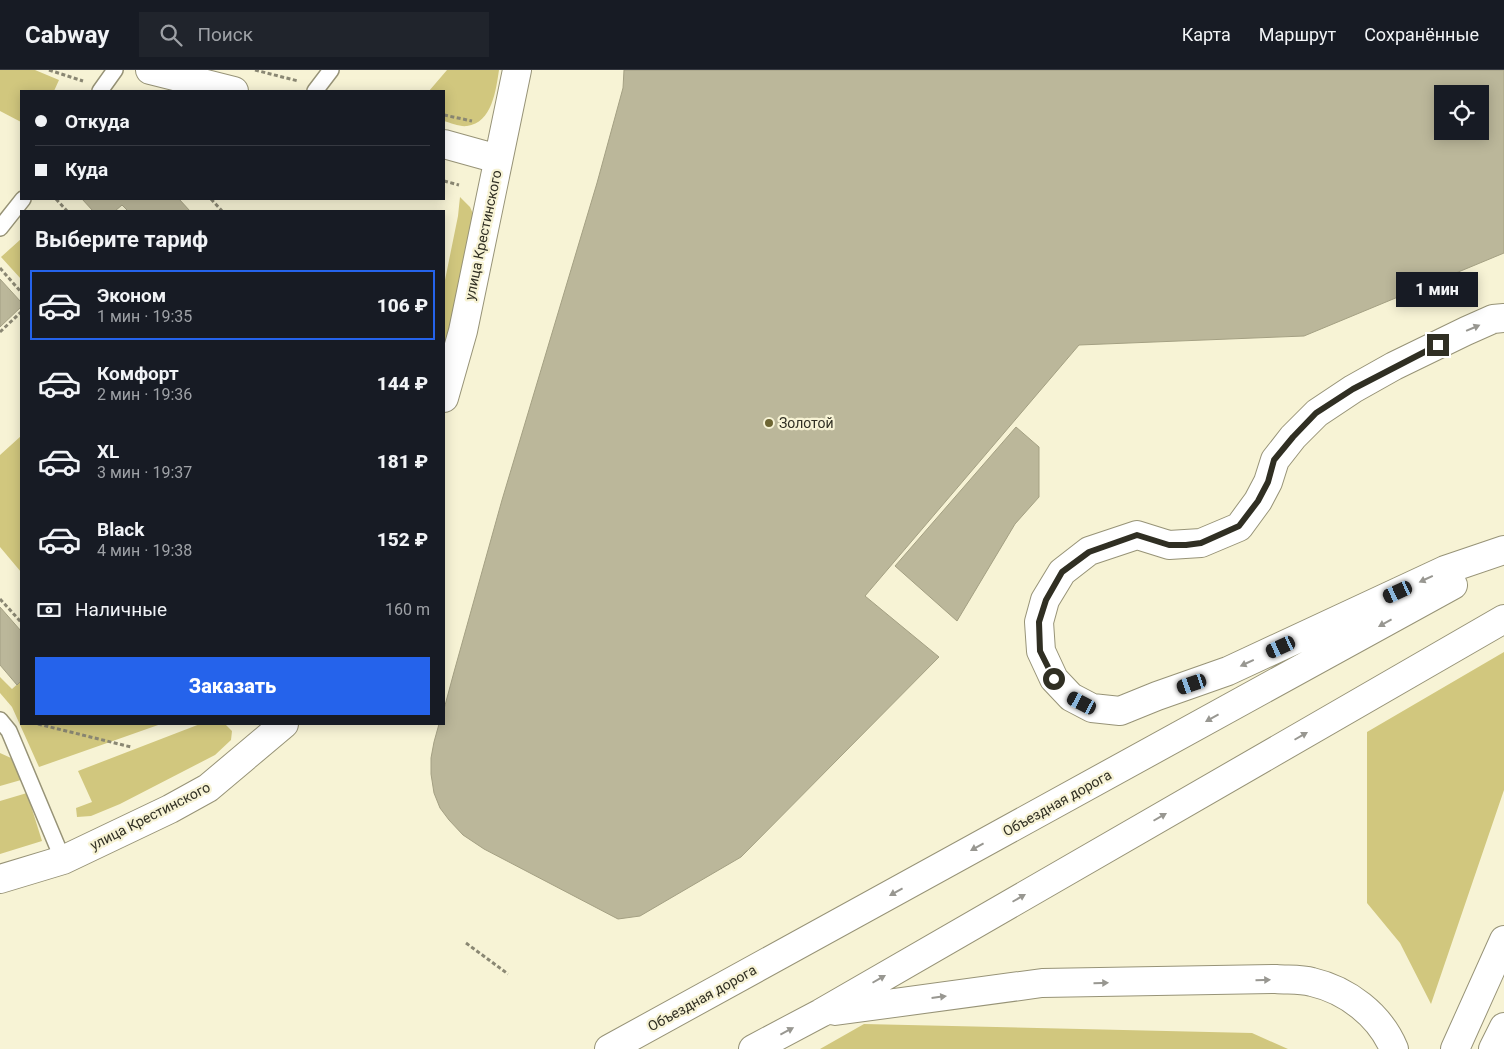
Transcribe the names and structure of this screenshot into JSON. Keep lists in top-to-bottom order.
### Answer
{
  "streets": {
    "main road": ["улица Крестинского", "Объездная дорога"]
  },
  "places": ["Золотой"],
  "page": {
    "header": "Cabway",
    "search": "Поиск",
    "nav": ["Карта", "Маршрут", "Сохранённые"],
    "banner": ["Откуда", "Куда"],
    "heading": "Выберите тариф",
    "list": [
      {
        "name": "Эконом",
        "note": "1 мин · 19:35",
        "value": "106 ₽"
      },
      {
        "name": "Комфорт",
        "note": "2 мин · 19:36",
        "value": "144 ₽"
      },
      {
        "name": "XL",
        "note": "3 мин · 19:37",
        "value": "181 ₽"
      },
      {
        "name": "Black",
        "note": "4 мин · 19:38",
        "value": "152 ₽"
      }
    ],
    "bubble": "1 мин",
    "pay": ["Наличные", "160 m"],
    "buttons": "Заказать"
  }
}
